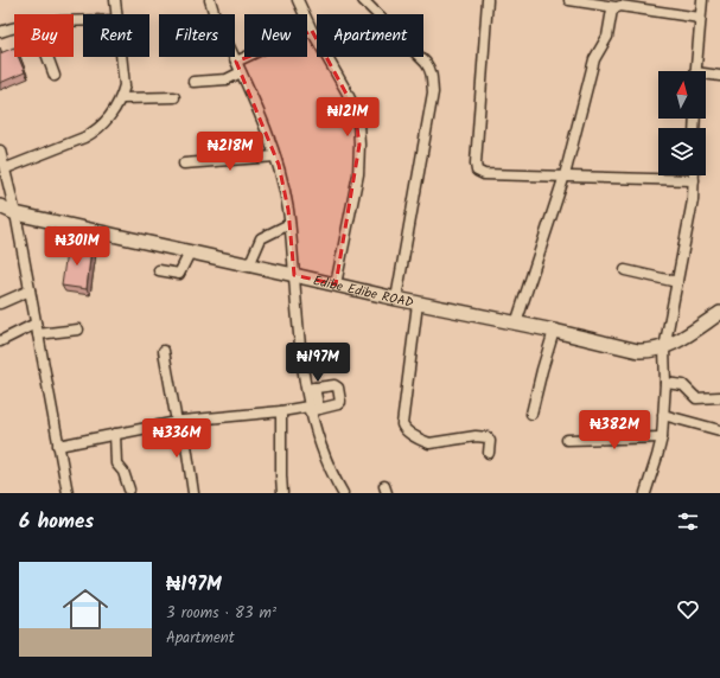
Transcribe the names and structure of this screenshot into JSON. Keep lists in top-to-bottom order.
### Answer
{
  "streets": {
    "main road": ["Edibe Edibe ROAD"]
  },
  "north": "top",
  "page": {
    "chip": [
      "Buy",
      "Rent",
      "Filters",
      "New",
      "Apartment"
    ],
    "price": [
      "₦121M",
      "₦218M",
      "₦301M",
      "₦197M",
      "₦382M",
      "₦336M"
    ],
    "heading": "6 homes",
    "list": [
      {
        "name": "₦197M",
        "note": "3 rooms · 83 m² · Apartment"
      }
    ]
  }
}
